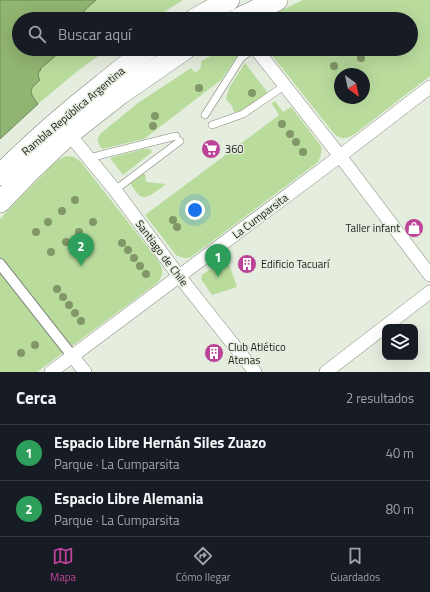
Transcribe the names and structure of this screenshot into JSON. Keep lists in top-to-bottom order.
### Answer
{
  "streets": {
    "main road": ["Rambla República Argentina"],
    "street": ["La Cumparsita", "Santiago de Chile"]
  },
  "crossings": [
    ["Rambla República Argentina", "Santiago de Chile"],
    ["La Cumparsita", "Santiago de Chile"]
  ],
  "places": {
    "supermarket": ["360"],
    "shop": ["Taller infant"],
    "building": ["Edificio Tacuarí", "Club Atlético Atenas"]
  },
  "north": "bottom right",
  "page": {
    "search": "Buscar aquí",
    "pins": ["2", "1"],
    "heading": ["Cerca", "2 resultados"],
    "list": [
      {
        "mark": "1",
        "name": "Espacio Libre Hernán Siles Zuazo",
        "note": "Parque · La Cumparsita",
        "value": "40 m"
      },
      {
        "mark": "2",
        "name": "Espacio Libre Alemania",
        "note": "Parque · La Cumparsita",
        "value": "80 m"
      }
    ],
    "nav": ["Mapa", "Cómo llegar", "Guardados"]
  }
}
